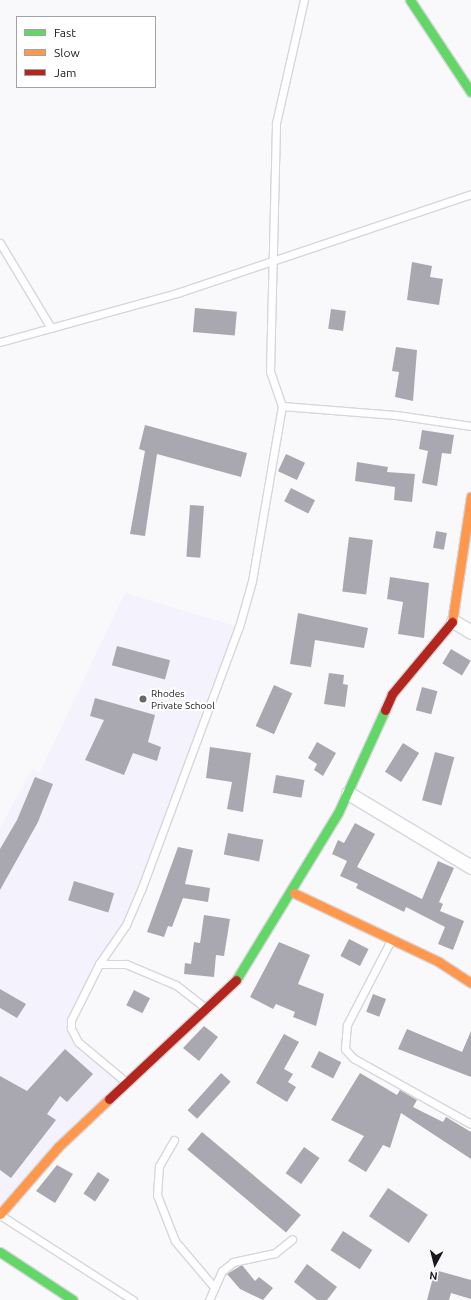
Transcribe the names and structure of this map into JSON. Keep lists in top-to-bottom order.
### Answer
{
  "places": ["Rhodes Private School"],
  "legend": ["Fast", "Slow", "Jam"],
  "north": "bottom"
}
